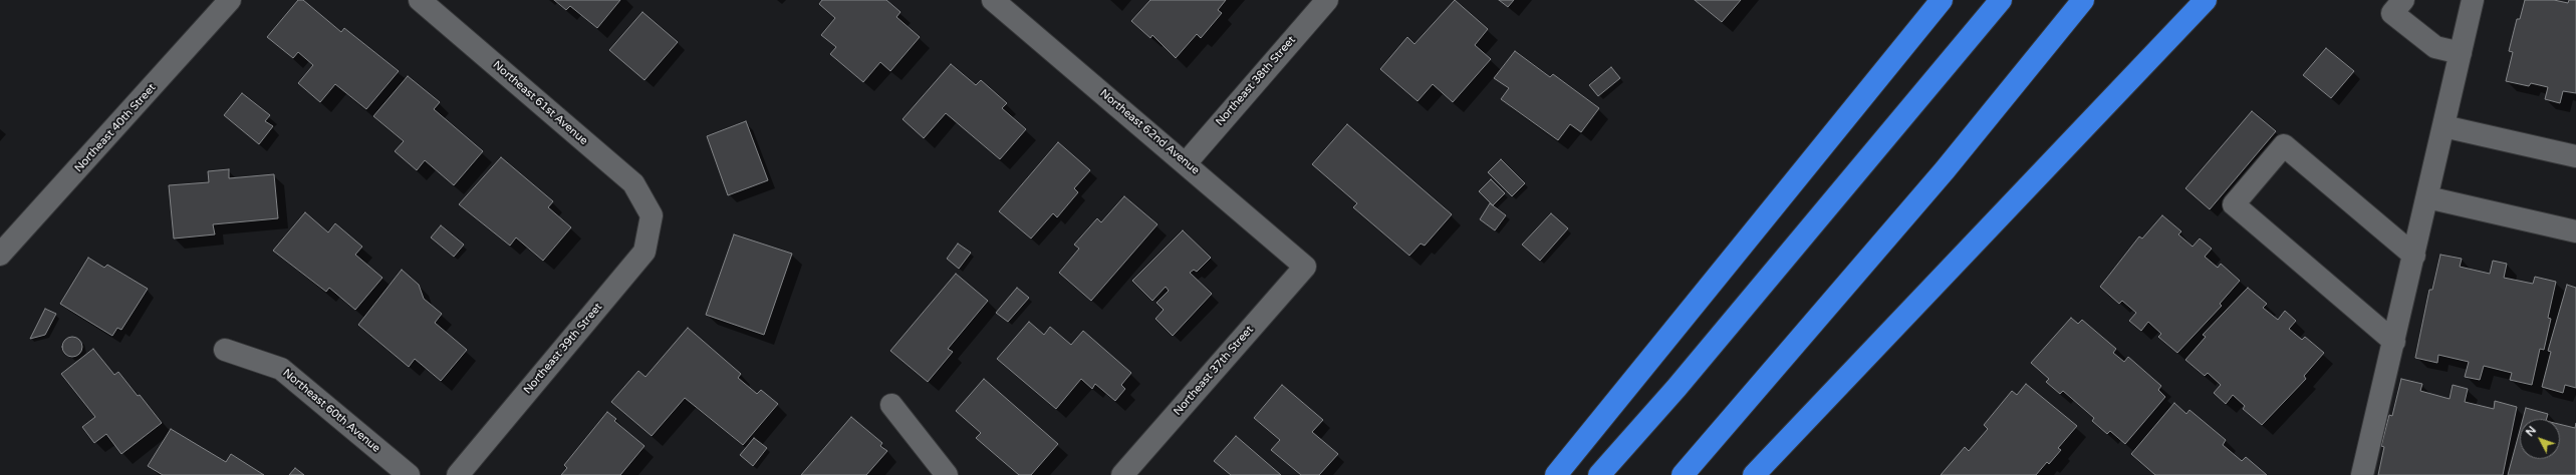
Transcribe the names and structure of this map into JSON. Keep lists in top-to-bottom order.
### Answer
{
  "streets": {
    "street": [
      "Northeast 38th Street",
      "Northeast 61st Avenue",
      "Northeast 40th Street",
      "Northeast 62nd Avenue",
      "Northeast 39th Street",
      "Northeast 37th Street",
      "Northeast 60th Avenue"
    ]
  },
  "crossings": [
    ["Northeast 38th Street", "Northeast 62nd Avenue"],
    ["Northeast 61st Avenue", "Northeast 39th Street"],
    ["Northeast 62nd Avenue", "Northeast 37th Street"]
  ],
  "north": "top left"
}
